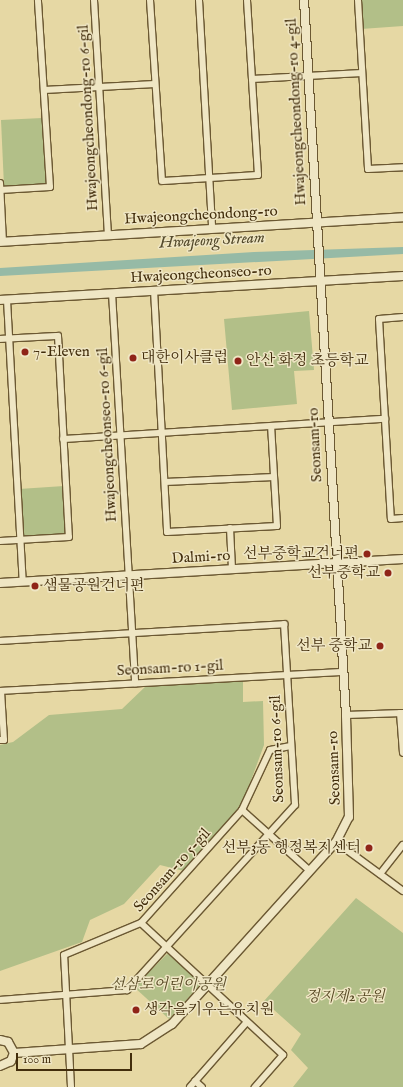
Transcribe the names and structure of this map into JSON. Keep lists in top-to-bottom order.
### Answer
{
  "streets": {
    "street": [
      "Hwajeongcheondong-ro 4-gil",
      "Hwajeongcheondong-ro 6-gil",
      "Hwajeongcheondong-ro",
      "Hwajeongcheonseo-ro",
      "Hwajeongcheonseo-ro 6-gil",
      "Seonsam-ro",
      "Dalmi-ro",
      "Seonsam-ro 1-gil",
      "Seonsam-ro 6-gil",
      "Seonsam-ro 5-gil"
    ]
  },
  "crossings": [
    ["Hwajeongcheondong-ro 4-gil", "Hwajeongcheondong-ro"],
    ["Hwajeongcheondong-ro 4-gil", "Seonsam-ro"],
    ["Hwajeongcheondong-ro 6-gil", "Hwajeongcheondong-ro"],
    ["Hwajeongcheonseo-ro", "Hwajeongcheonseo-ro 6-gil"],
    ["Hwajeongcheonseo-ro", "Seonsam-ro"],
    ["Hwajeongcheonseo-ro 6-gil", "Dalmi-ro"],
    ["Hwajeongcheonseo-ro 6-gil", "Seonsam-ro 1-gil"],
    ["Hwajeongcheonseo-ro 6-gil", "Seonsam-ro 6-gil"],
    ["Seonsam-ro", "Dalmi-ro"],
    ["Seonsam-ro", "Seonsam-ro 1-gil"],
    ["Seonsam-ro", "Seonsam-ro 5-gil"],
    ["Seonsam-ro 1-gil", "Seonsam-ro 6-gil"],
    ["Seonsam-ro 6-gil", "Seonsam-ro 5-gil"]
  ],
  "water": ["Hwajeong Stream"],
  "parks": ["선삼로어린이공원", "정지제2공원"],
  "places": [
    "7-Eleven",
    "대한이사클럽",
    "안산 화정 초등학교",
    "선부중학교건너편",
    "선부중학교",
    "샘물공원건너편",
    "선부 중학교",
    "선부3동 행정복지센터",
    "생각을키우는유치원"
  ],
  "scale_bar": "100 m"
}
